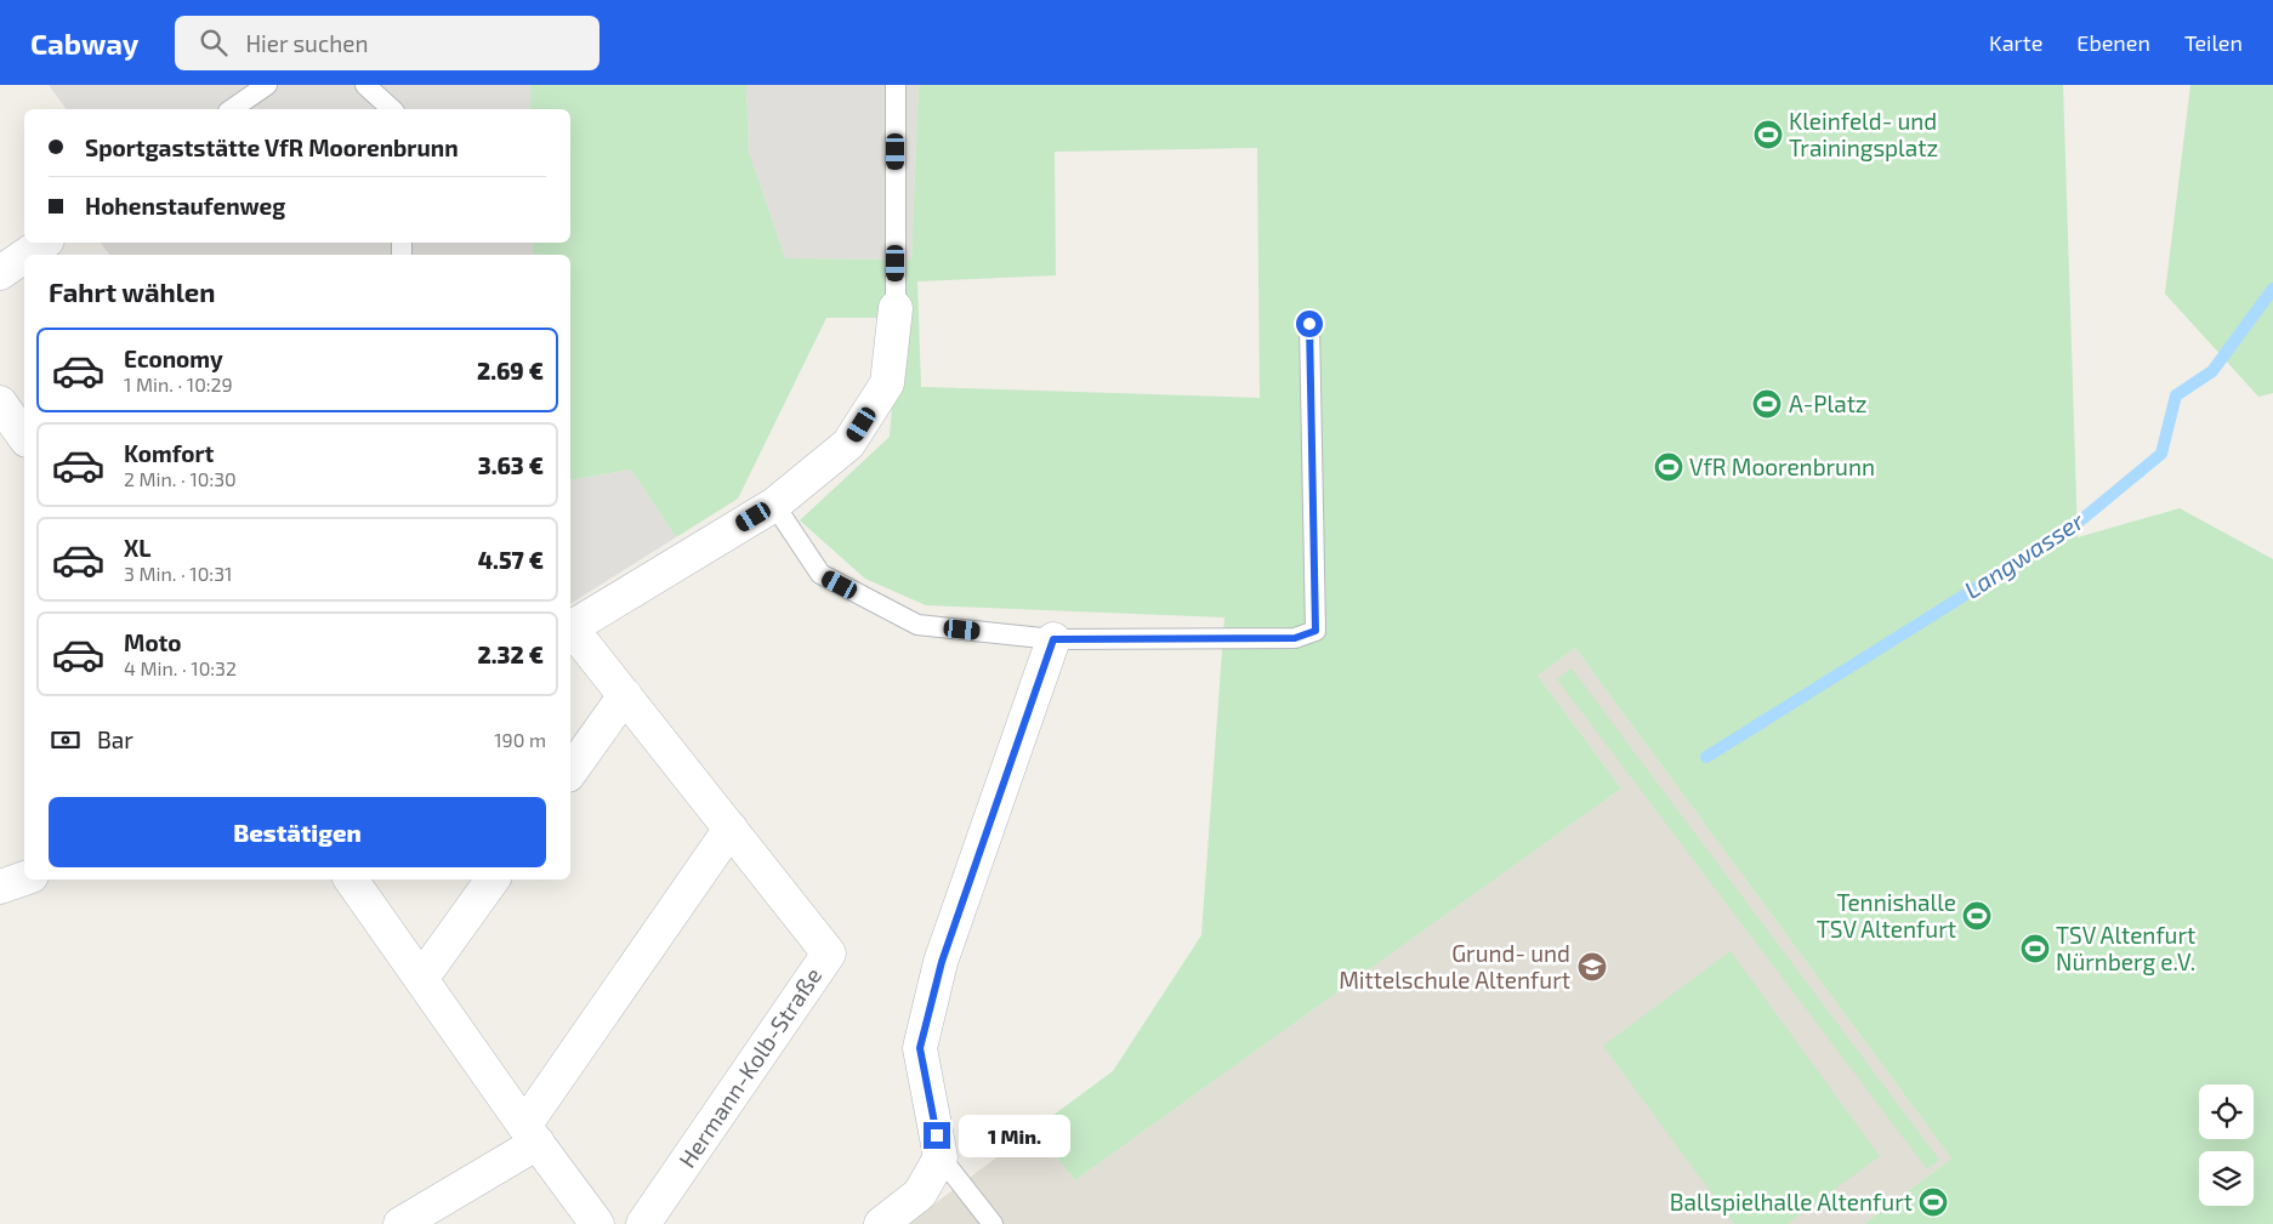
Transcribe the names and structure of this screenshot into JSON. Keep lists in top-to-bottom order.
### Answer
{
  "streets": {
    "street": ["Hermann-Kolb-Straße"]
  },
  "water": ["Langwasser"],
  "places": {
    "sports": [
      "Kleinfeld- und Trainingsplatz",
      "A-Platz",
      "VfR Moorenbrunn",
      "Tennishalle TSV Altenfurt",
      "TSV Altenfurt Nürnberg e.V.",
      "Ballspielhalle Altenfurt"
    ],
    "school or university": ["Grund- und Mittelschule Altenfurt"]
  },
  "page": {
    "header": "Cabway",
    "search": "Hier suchen",
    "nav": ["Karte", "Ebenen", "Teilen"],
    "banner": ["Sportgaststätte VfR Moorenbrunn", "Hohenstaufenweg"],
    "heading": "Fahrt wählen",
    "list": [
      {
        "name": "Economy",
        "note": "1 Min. · 10:29",
        "value": "2.69 €"
      },
      {
        "name": "Komfort",
        "note": "2 Min. · 10:30",
        "value": "3.63 €"
      },
      {
        "name": "XL",
        "note": "3 Min. · 10:31",
        "value": "4.57 €"
      },
      {
        "name": "Moto",
        "note": "4 Min. · 10:32",
        "value": "2.32 €"
      }
    ],
    "pay": ["Bar", "190 m"],
    "buttons": "Bestätigen",
    "bubble": "1 Min."
  }
}
